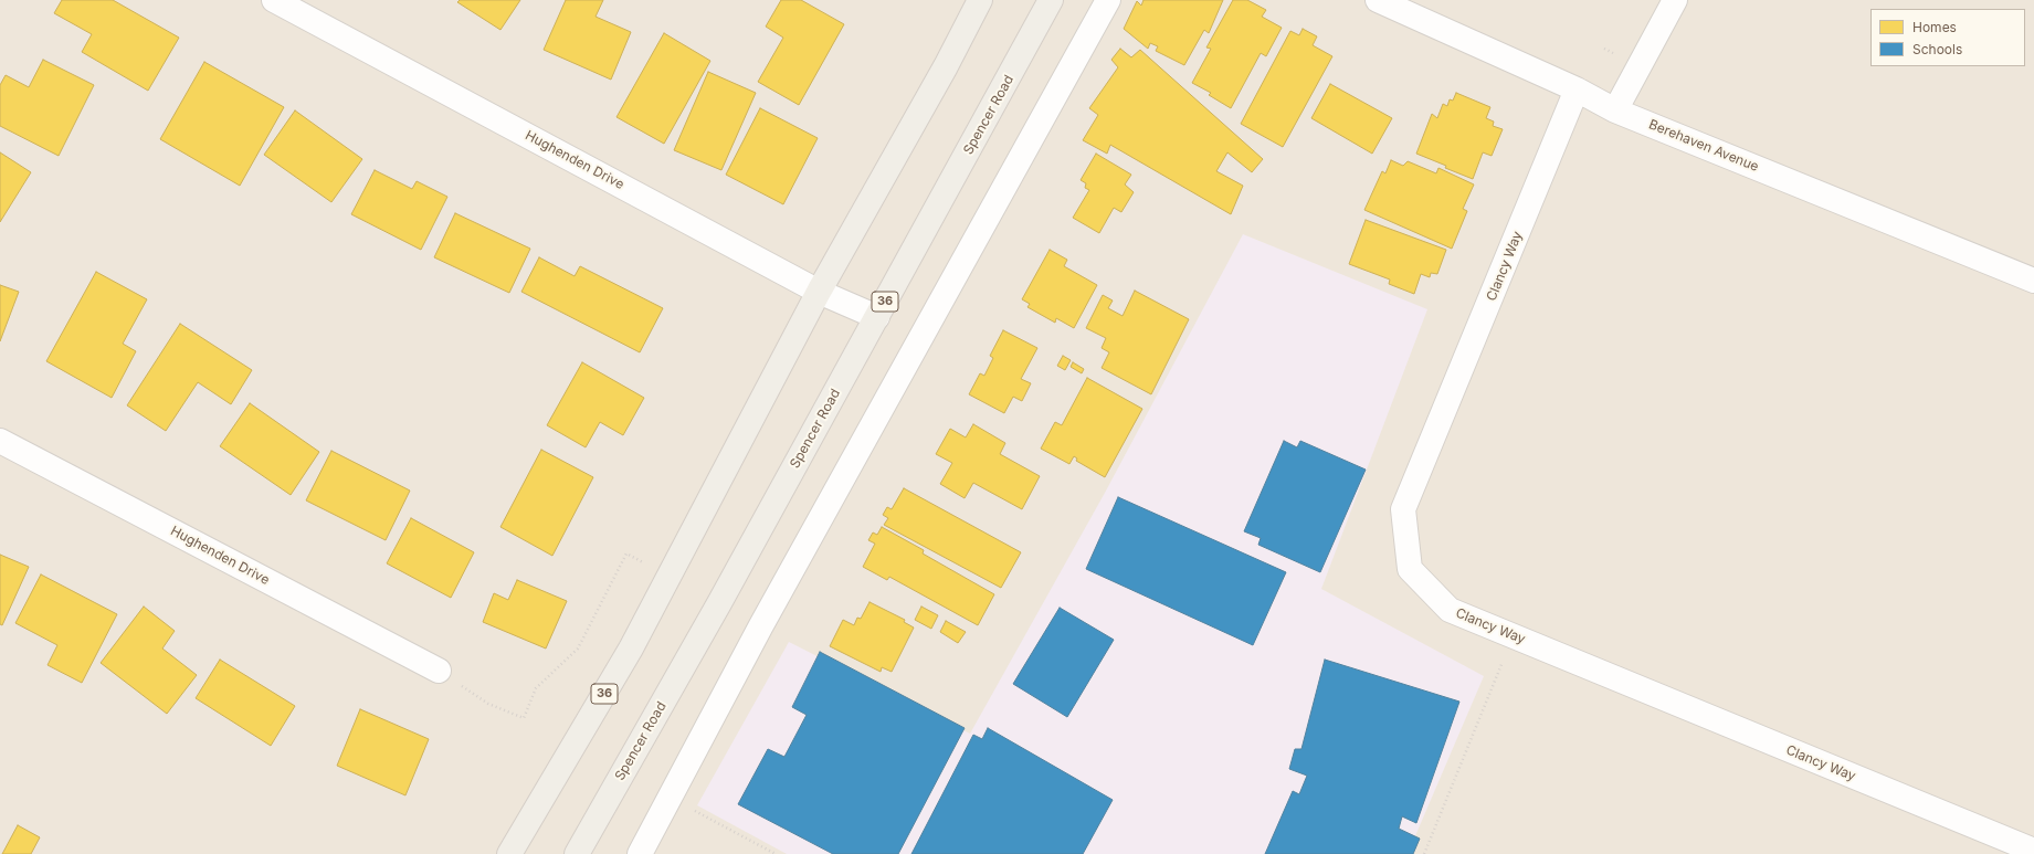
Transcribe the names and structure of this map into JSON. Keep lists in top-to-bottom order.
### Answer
{
  "streets": {
    "main road": ["Spencer Road", "36"],
    "street": ["Berehaven Avenue", "Hughenden Drive", "Clancy Way"]
  },
  "crossings": [
    ["Spencer Road", "Hughenden Drive"],
    ["Berehaven Avenue", "Clancy Way"],
    ["Hughenden Drive", "36"]
  ],
  "legend": ["Homes", "Schools"]
}
